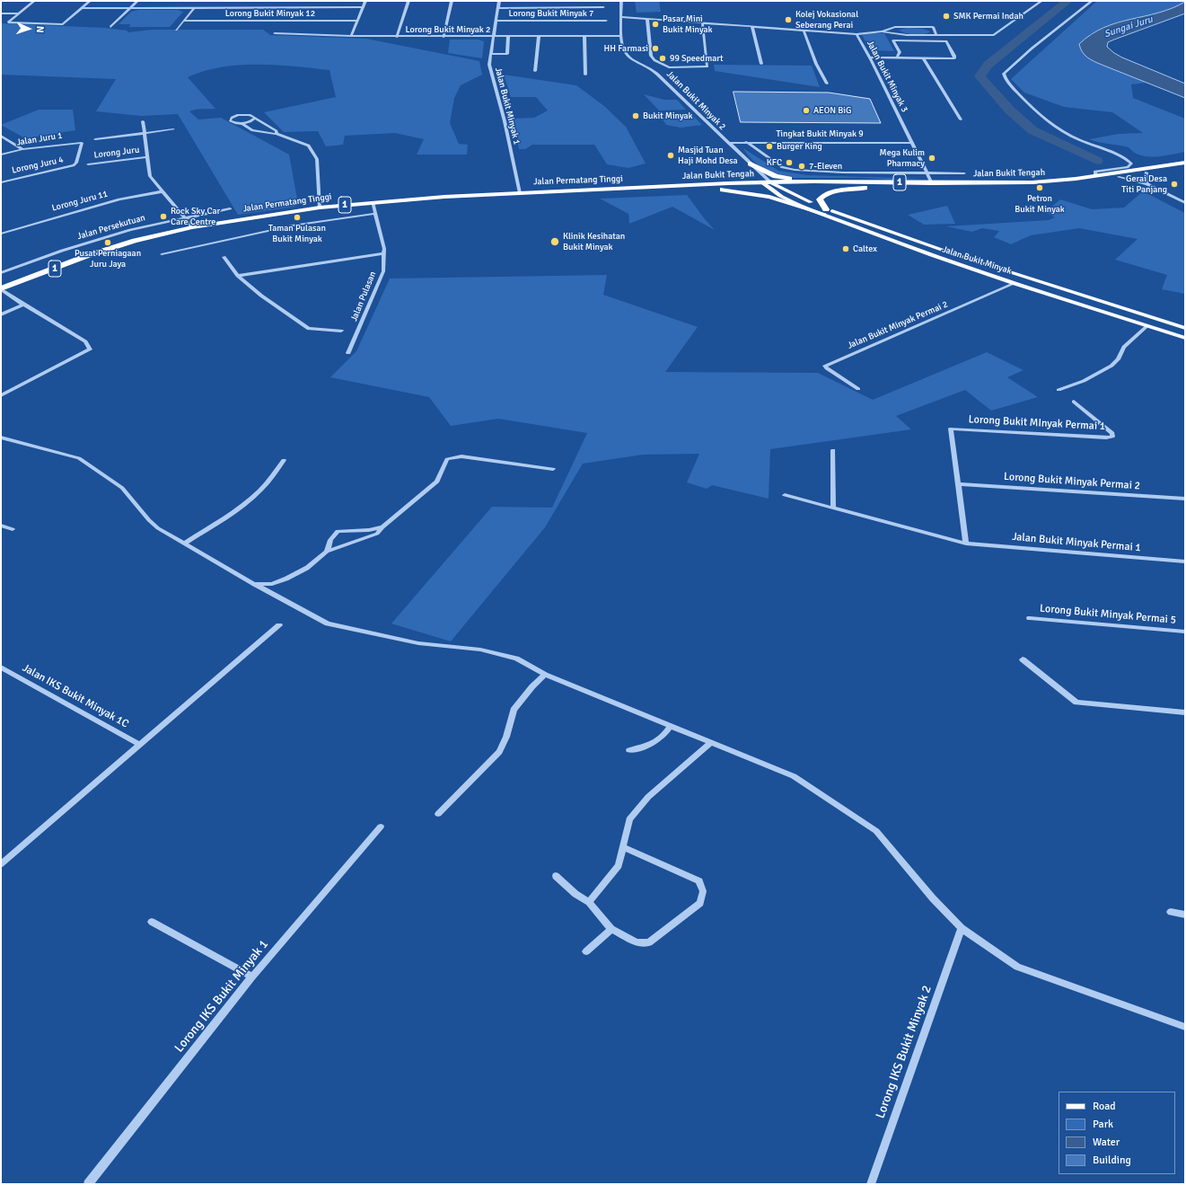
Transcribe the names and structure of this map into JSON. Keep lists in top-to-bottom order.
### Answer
{
  "streets": {
    "highway": ["Jalan Bukit Tengah", "Jalan Permatang Tinggi", "1"],
    "main road": ["Jalan Bukit Minyak"],
    "street": [
      "Lorong Bukit Minyak 12",
      "Lorong Bukit Minyak 7",
      "Lorong Bukit Minyak 2",
      "Jalan Bukit Minyak 3",
      "Jalan Bukit Minyak 2",
      "Jalan Bukit Minyak 1",
      "Tingkat Bukit Minyak 9",
      "Jalan Juru 1",
      "Lorong Juru",
      "Lorong Juru 4",
      "Lorong Juru 11",
      "Jalan Persekutuan",
      "Jalan Pulasan",
      "Jalan Bukit Minyak Permai 2",
      "Lorong Bukit MInyak Permai 1",
      "Lorong Bukit Minyak Permai 2",
      "Jalan Bukit Minyak Permai 1",
      "Lorong Bukit Minyak Permai 5",
      "Jalan IKS Bukit Minyak 1C",
      "Lorong IKS Bukit Minyak 1",
      "Lorong IKS Bukit Minyak 2"
    ]
  },
  "crossings": [
    ["Lorong Bukit Minyak 7", "Jalan Bukit Minyak 1"],
    ["Lorong Bukit Minyak 2", "Jalan Bukit Minyak 2"],
    ["Lorong Bukit Minyak 2", "Jalan Bukit Minyak 1"],
    ["Jalan Bukit Minyak 3", "Jalan Bukit Minyak 2"],
    ["Jalan Bukit Minyak 3", "Tingkat Bukit Minyak 9"],
    ["Jalan Bukit Minyak 3", "Jalan Bukit Tengah"],
    ["Jalan Bukit Minyak 2", "Tingkat Bukit Minyak 9"],
    ["Jalan Bukit Minyak 2", "Jalan Bukit Tengah"],
    ["Jalan Bukit Minyak 2", "Jalan Bukit Minyak"],
    ["Jalan Bukit Minyak 1", "Jalan Permatang Tinggi"],
    ["Jalan Juru 1", "Lorong Juru 4"],
    ["Jalan Bukit Tengah", "Jalan Permatang Tinggi"],
    ["Jalan Bukit Tengah", "Jalan Bukit Minyak"],
    ["Jalan Permatang Tinggi", "Jalan Pulasan"],
    ["Jalan Bukit Minyak", "Jalan Bukit Minyak Permai 2"],
    ["Lorong Bukit MInyak Permai 1", "Lorong Bukit Minyak Permai 2"]
  ],
  "water": ["Sungai Juru"],
  "places": [
    "SMK Permai Indah",
    "Kolej Vokasional Seberang Perai",
    "Pasar Mini Bukit Minyak",
    "HH Farmasi",
    "99 Speedmart",
    "AEON BiG",
    "Bukit Minyak",
    "Burger King",
    "Masjid Tuan Haji Mohd Desa",
    "Mega Kulim Pharmacy",
    "KFC",
    "7-Eleven",
    "Gerai Desa Titi Panjang",
    "Petron Bukit Minyak",
    "Rock Sky Car Care Centre",
    "Taman Pulasan Bukit Minyak",
    "Klinik Kesihatan Bukit Minyak",
    "Pusat Perniagaan Juru Jaya",
    "Caltex"
  ],
  "legend": [
    "Road",
    "Park",
    "Water",
    "Building"
  ],
  "north": "right"
}
